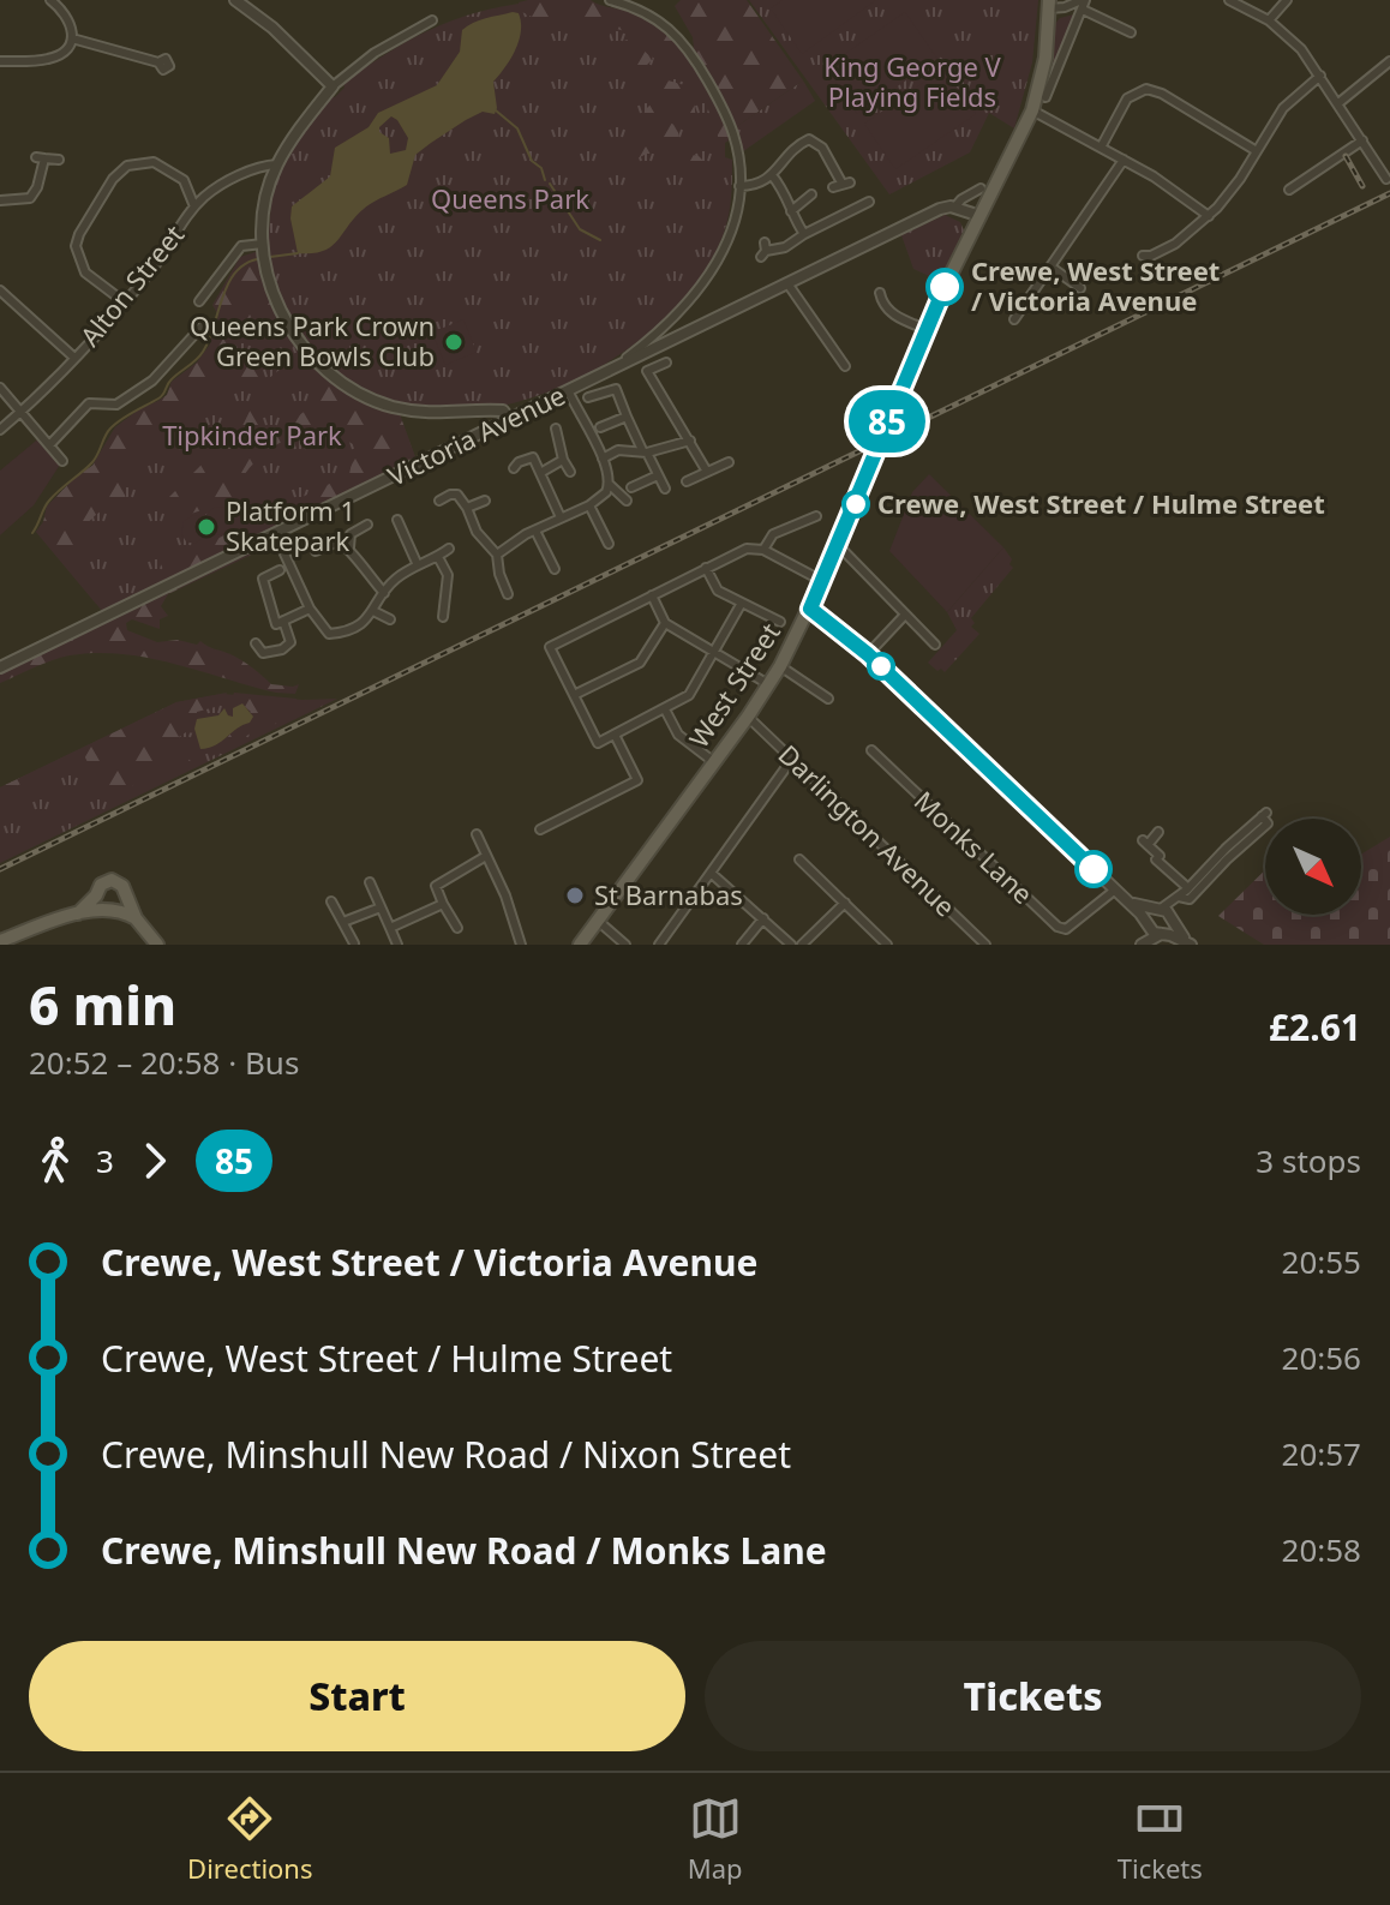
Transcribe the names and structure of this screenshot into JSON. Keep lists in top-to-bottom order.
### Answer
{
  "streets": {
    "main road": ["West Street"],
    "street": [
      "Alton Street",
      "Victoria Avenue",
      "Darlington Avenue",
      "Monks Lane"
    ]
  },
  "crossings": [
    ["West Street", "Darlington Avenue"]
  ],
  "parks": ["King George V Playing Fields", "Queens Park", "Tipkinder Park"],
  "places": [
    "Crewe, West Street / Victoria Avenue",
    "Queens Park Crown Green Bowls Club",
    "Crewe, West Street / Hulme Street",
    "Platform 1 Skatepark",
    "St Barnabas"
  ],
  "lines": ["bus line 85"],
  "north": "bottom right",
  "page": {
    "on_map": "85",
    "heading": ["6 min", "20:52 – 20:58 · Bus", "£2.61"],
    "legs": ["3", "85", "3 stops"],
    "list": [
      {
        "name": "Crewe, West Street / Victoria Avenue",
        "value": "20:55"
      },
      {
        "name": "Crewe, West Street / Hulme Street",
        "value": "20:56"
      },
      {
        "name": "Crewe, Minshull New Road / Nixon Street",
        "value": "20:57"
      },
      {
        "name": "Crewe, Minshull New Road / Monks Lane",
        "value": "20:58"
      }
    ],
    "buttons": ["Start", "Tickets"],
    "tabs": ["Directions", "Map", "Tickets"]
  }
}
